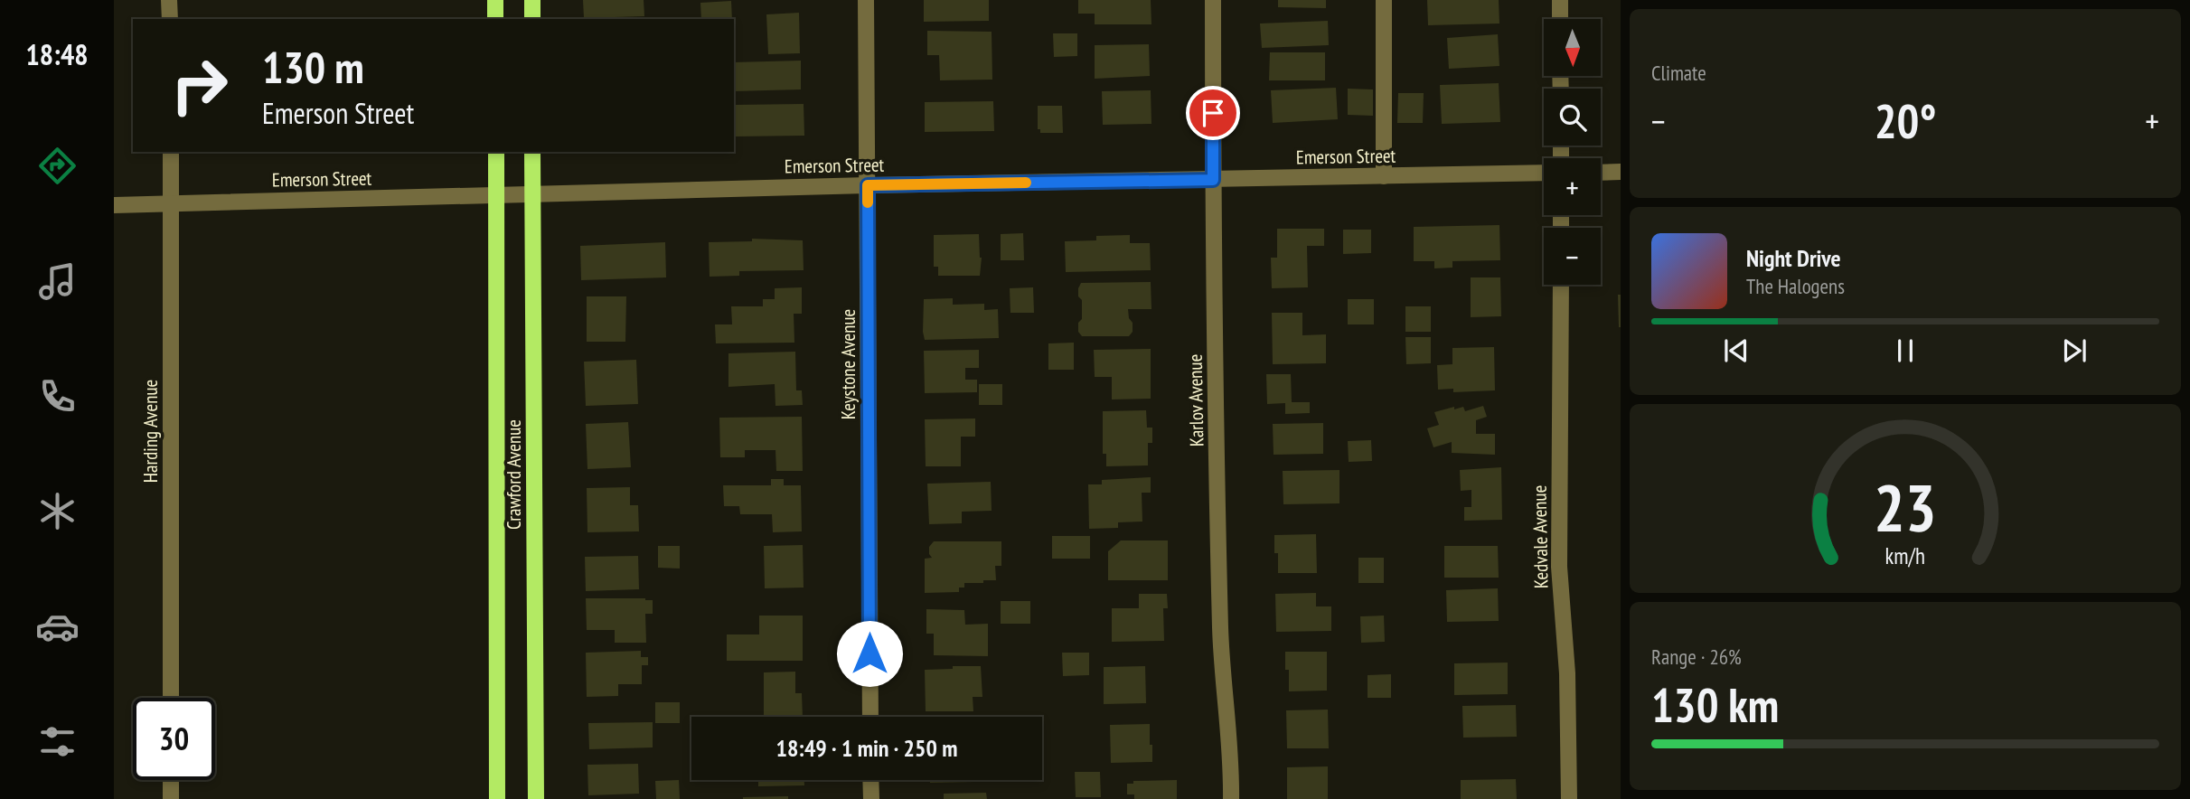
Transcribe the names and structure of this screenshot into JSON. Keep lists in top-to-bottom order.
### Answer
{
  "streets": {
    "main road": ["Crawford Avenue"],
    "street": [
      "Emerson Street",
      "Keystone Avenue",
      "Karlov Avenue",
      "Harding Avenue",
      "Kedvale Avenue"
    ]
  },
  "crossings": [
    ["Emerson Street", "Keystone Avenue"],
    ["Emerson Street", "Karlov Avenue"],
    ["Emerson Street", "Harding Avenue"],
    ["Emerson Street", "Crawford Avenue"]
  ],
  "north": "bottom",
  "page": {
    "tabs": "18:48",
    "tile": [
      "Climate",
      ["Range · 26%", "130 km"]
    ],
    "map_buttons": ["+", "−"],
    "turn": ["130 m", "Emerson Street"],
    "heat": ["−", "20°", "+"],
    "song": ["Night Drive", "The Halogens"],
    "limit": "30",
    "trip": "18:49 · 1 min · 250 m",
    "gauge": ["23", "km/h"]
  }
}
